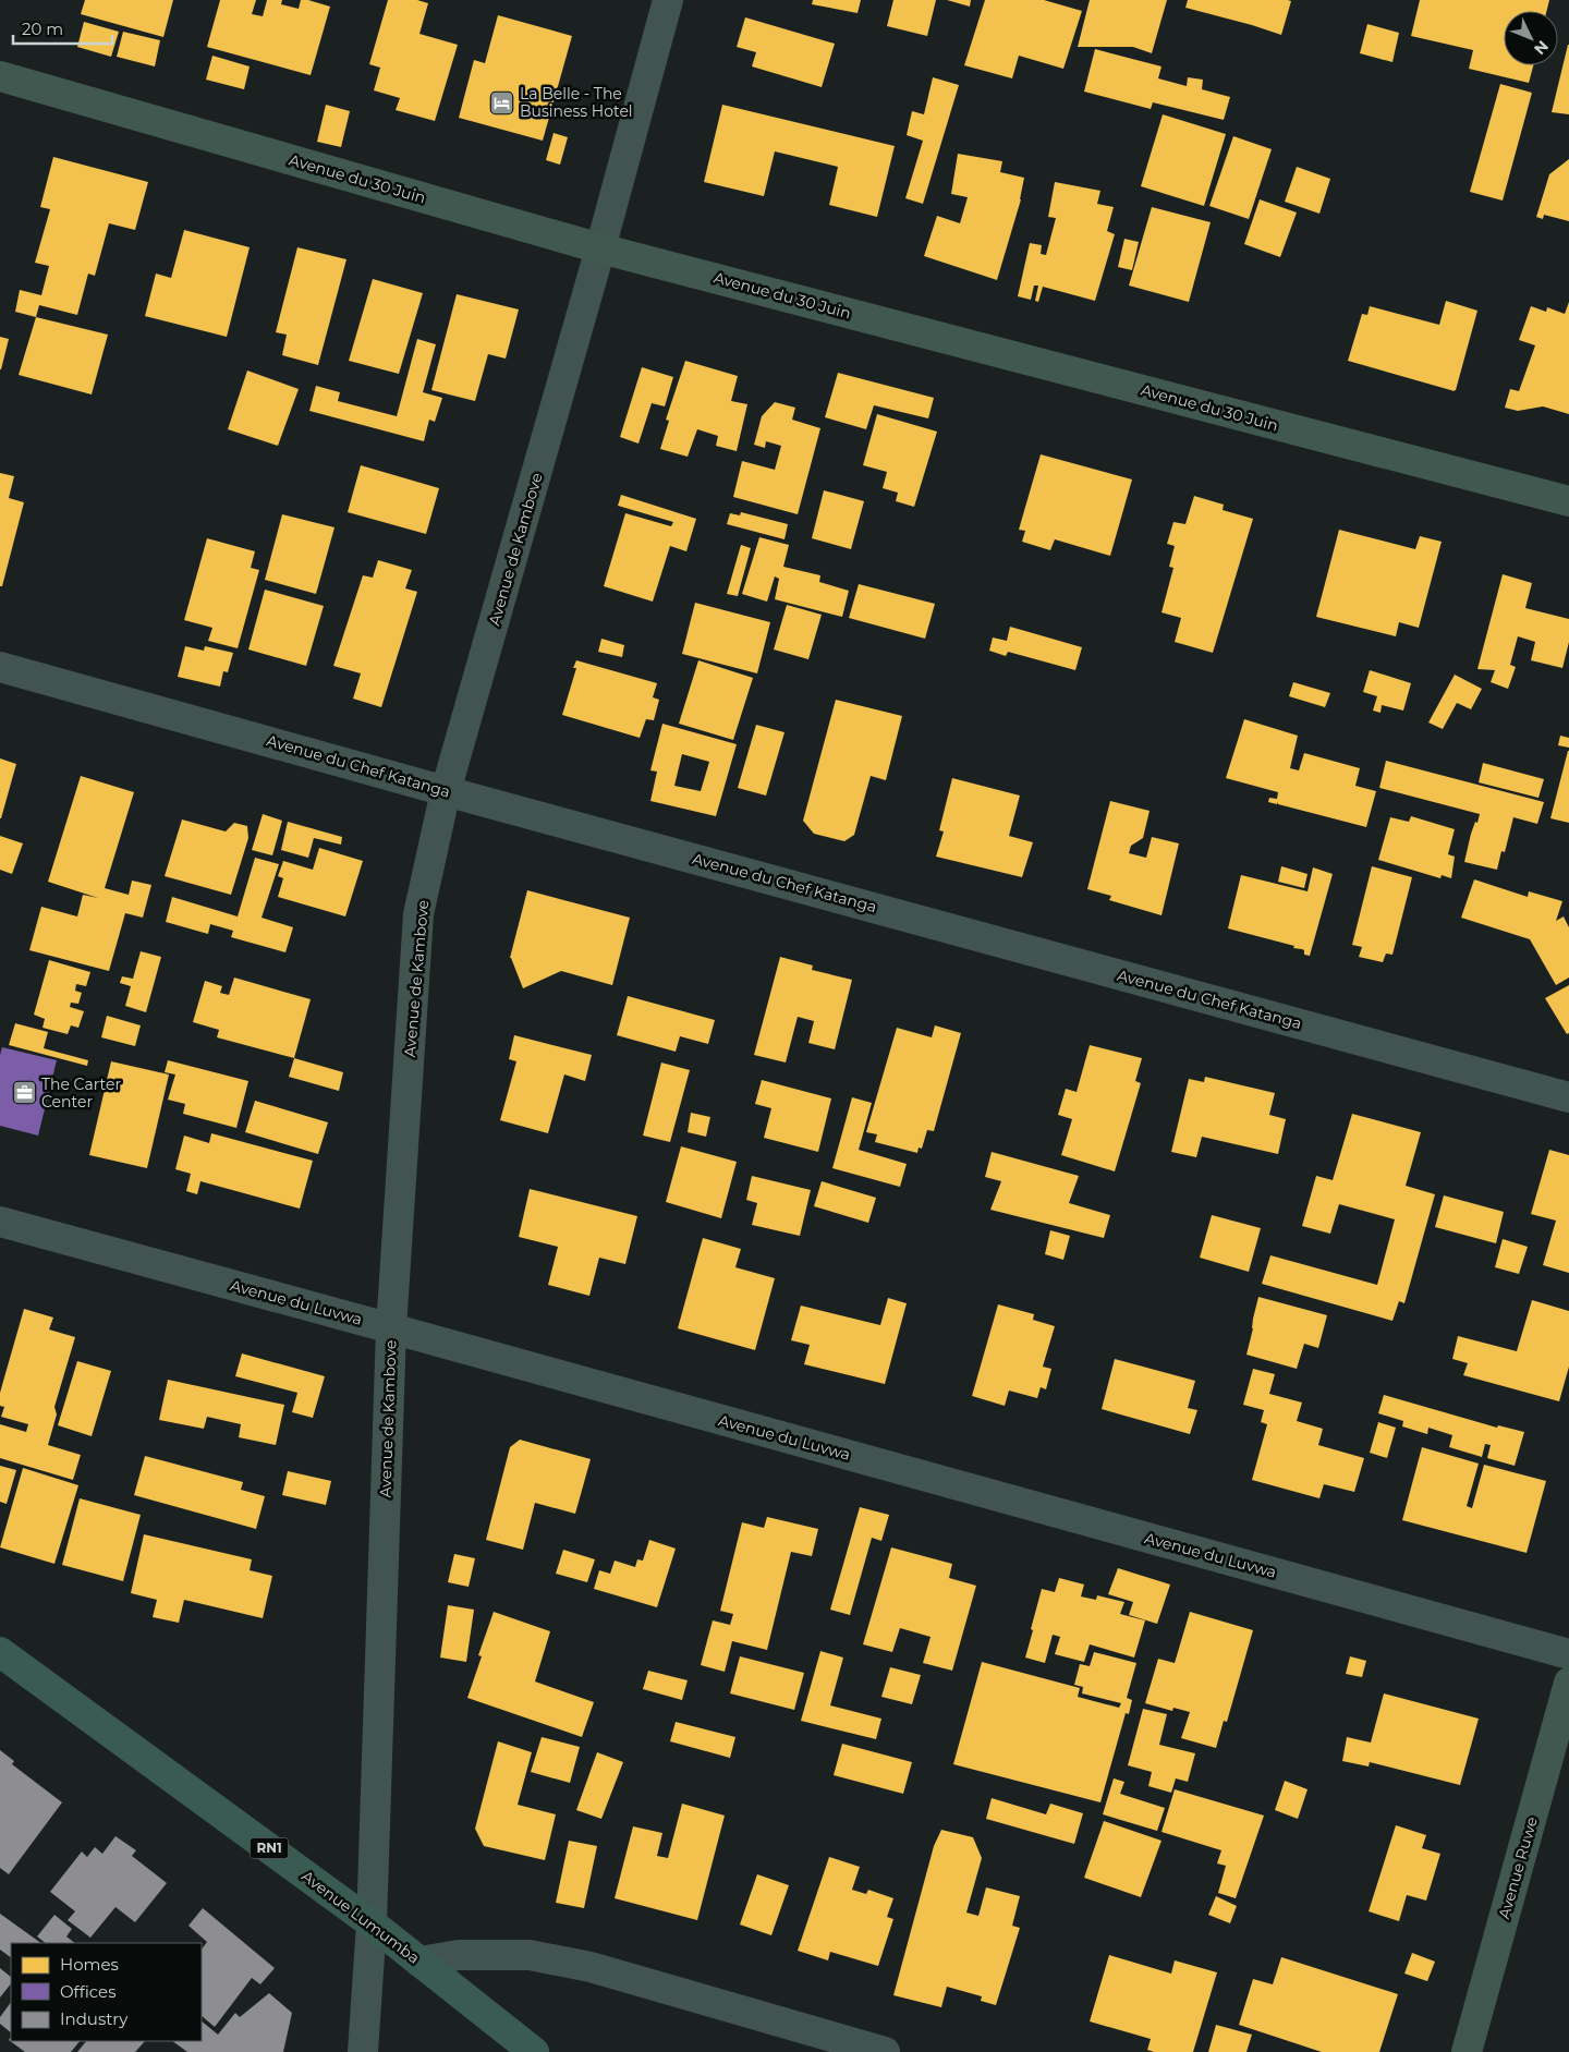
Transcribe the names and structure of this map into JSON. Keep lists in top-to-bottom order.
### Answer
{
  "streets": {
    "highway": ["RN1", "Avenue Lumumba"],
    "street": [
      "Avenue du 30 Juin",
      "Avenue de Kambove",
      "Avenue du Chef Katanga",
      "Avenue du Luvwa",
      "Avenue Ruwe"
    ]
  },
  "crossings": [
    ["Avenue du 30 Juin", "Avenue de Kambove"],
    ["Avenue de Kambove", "Avenue du Chef Katanga"],
    ["Avenue de Kambove", "Avenue du Luvwa"],
    ["Avenue de Kambove", "Avenue Lumumba"]
  ],
  "places": {
    "hotel": ["La Belle - The Business Hotel"],
    "office": ["The Carter Center"]
  },
  "legend": ["Homes", "Offices", "Industry"],
  "scale_bar": "20 m",
  "north": "bottom right"
}
